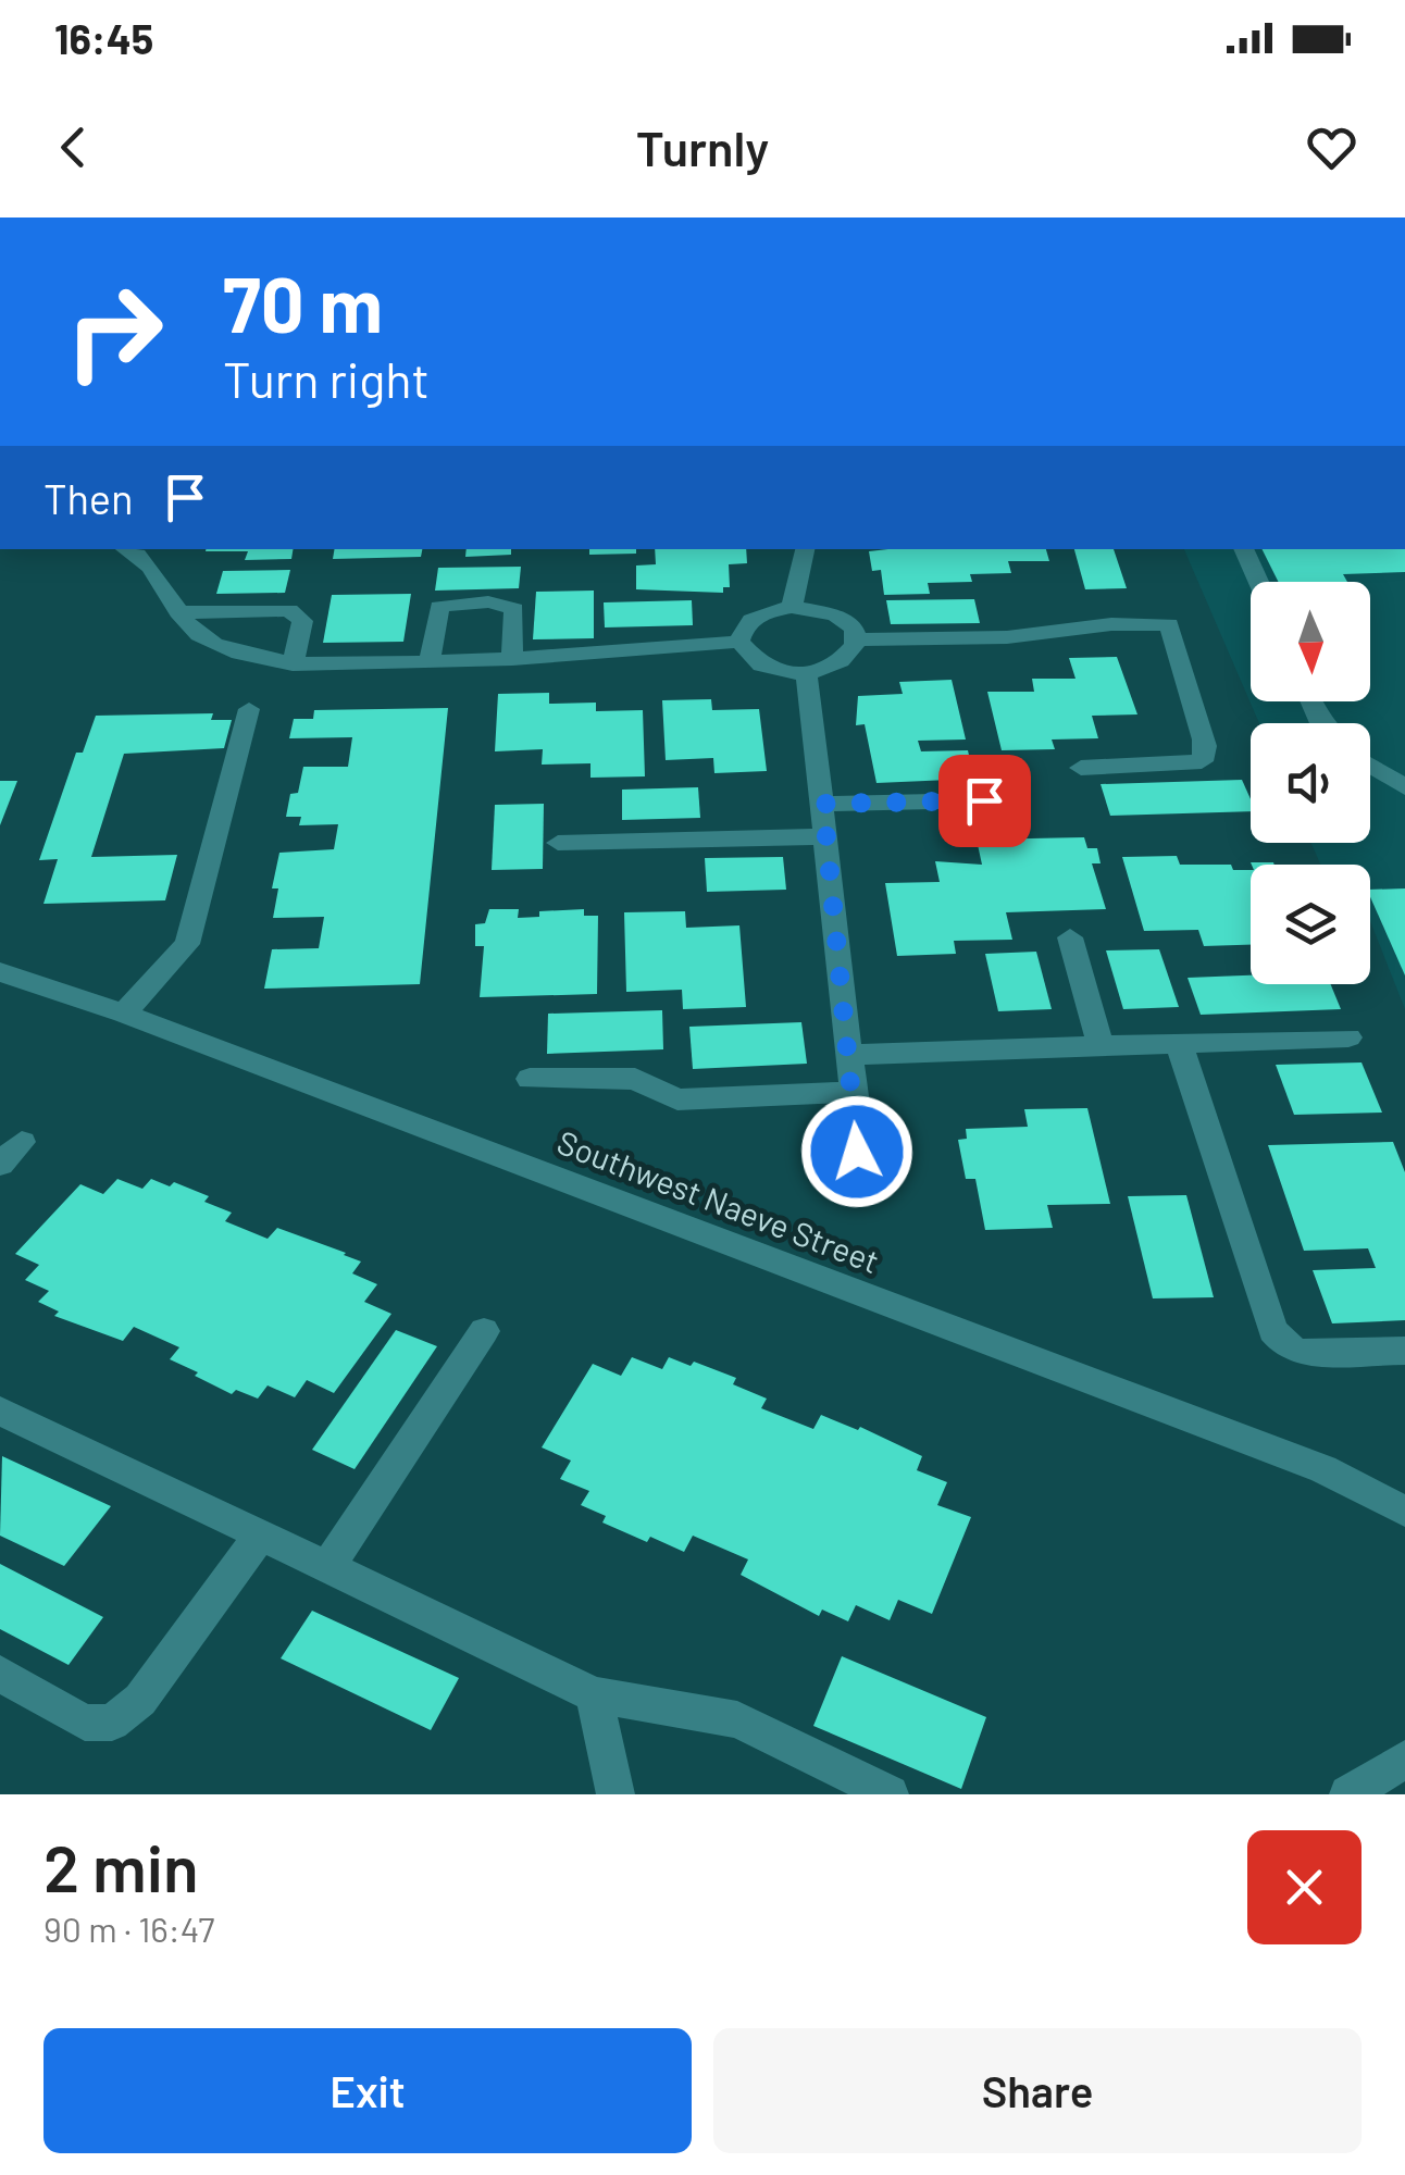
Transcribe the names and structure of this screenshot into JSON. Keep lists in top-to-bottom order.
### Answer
{
  "streets": {
    "street": ["Southwest Naeve Street"]
  },
  "north": "bottom",
  "page": {
    "status": "16:45",
    "header": "Turnly",
    "turn": ["70 m", "Turn right"],
    "then": "Then",
    "heading": ["2 min", "90 m · 16:47"],
    "buttons": ["Exit", "Share"]
  }
}
